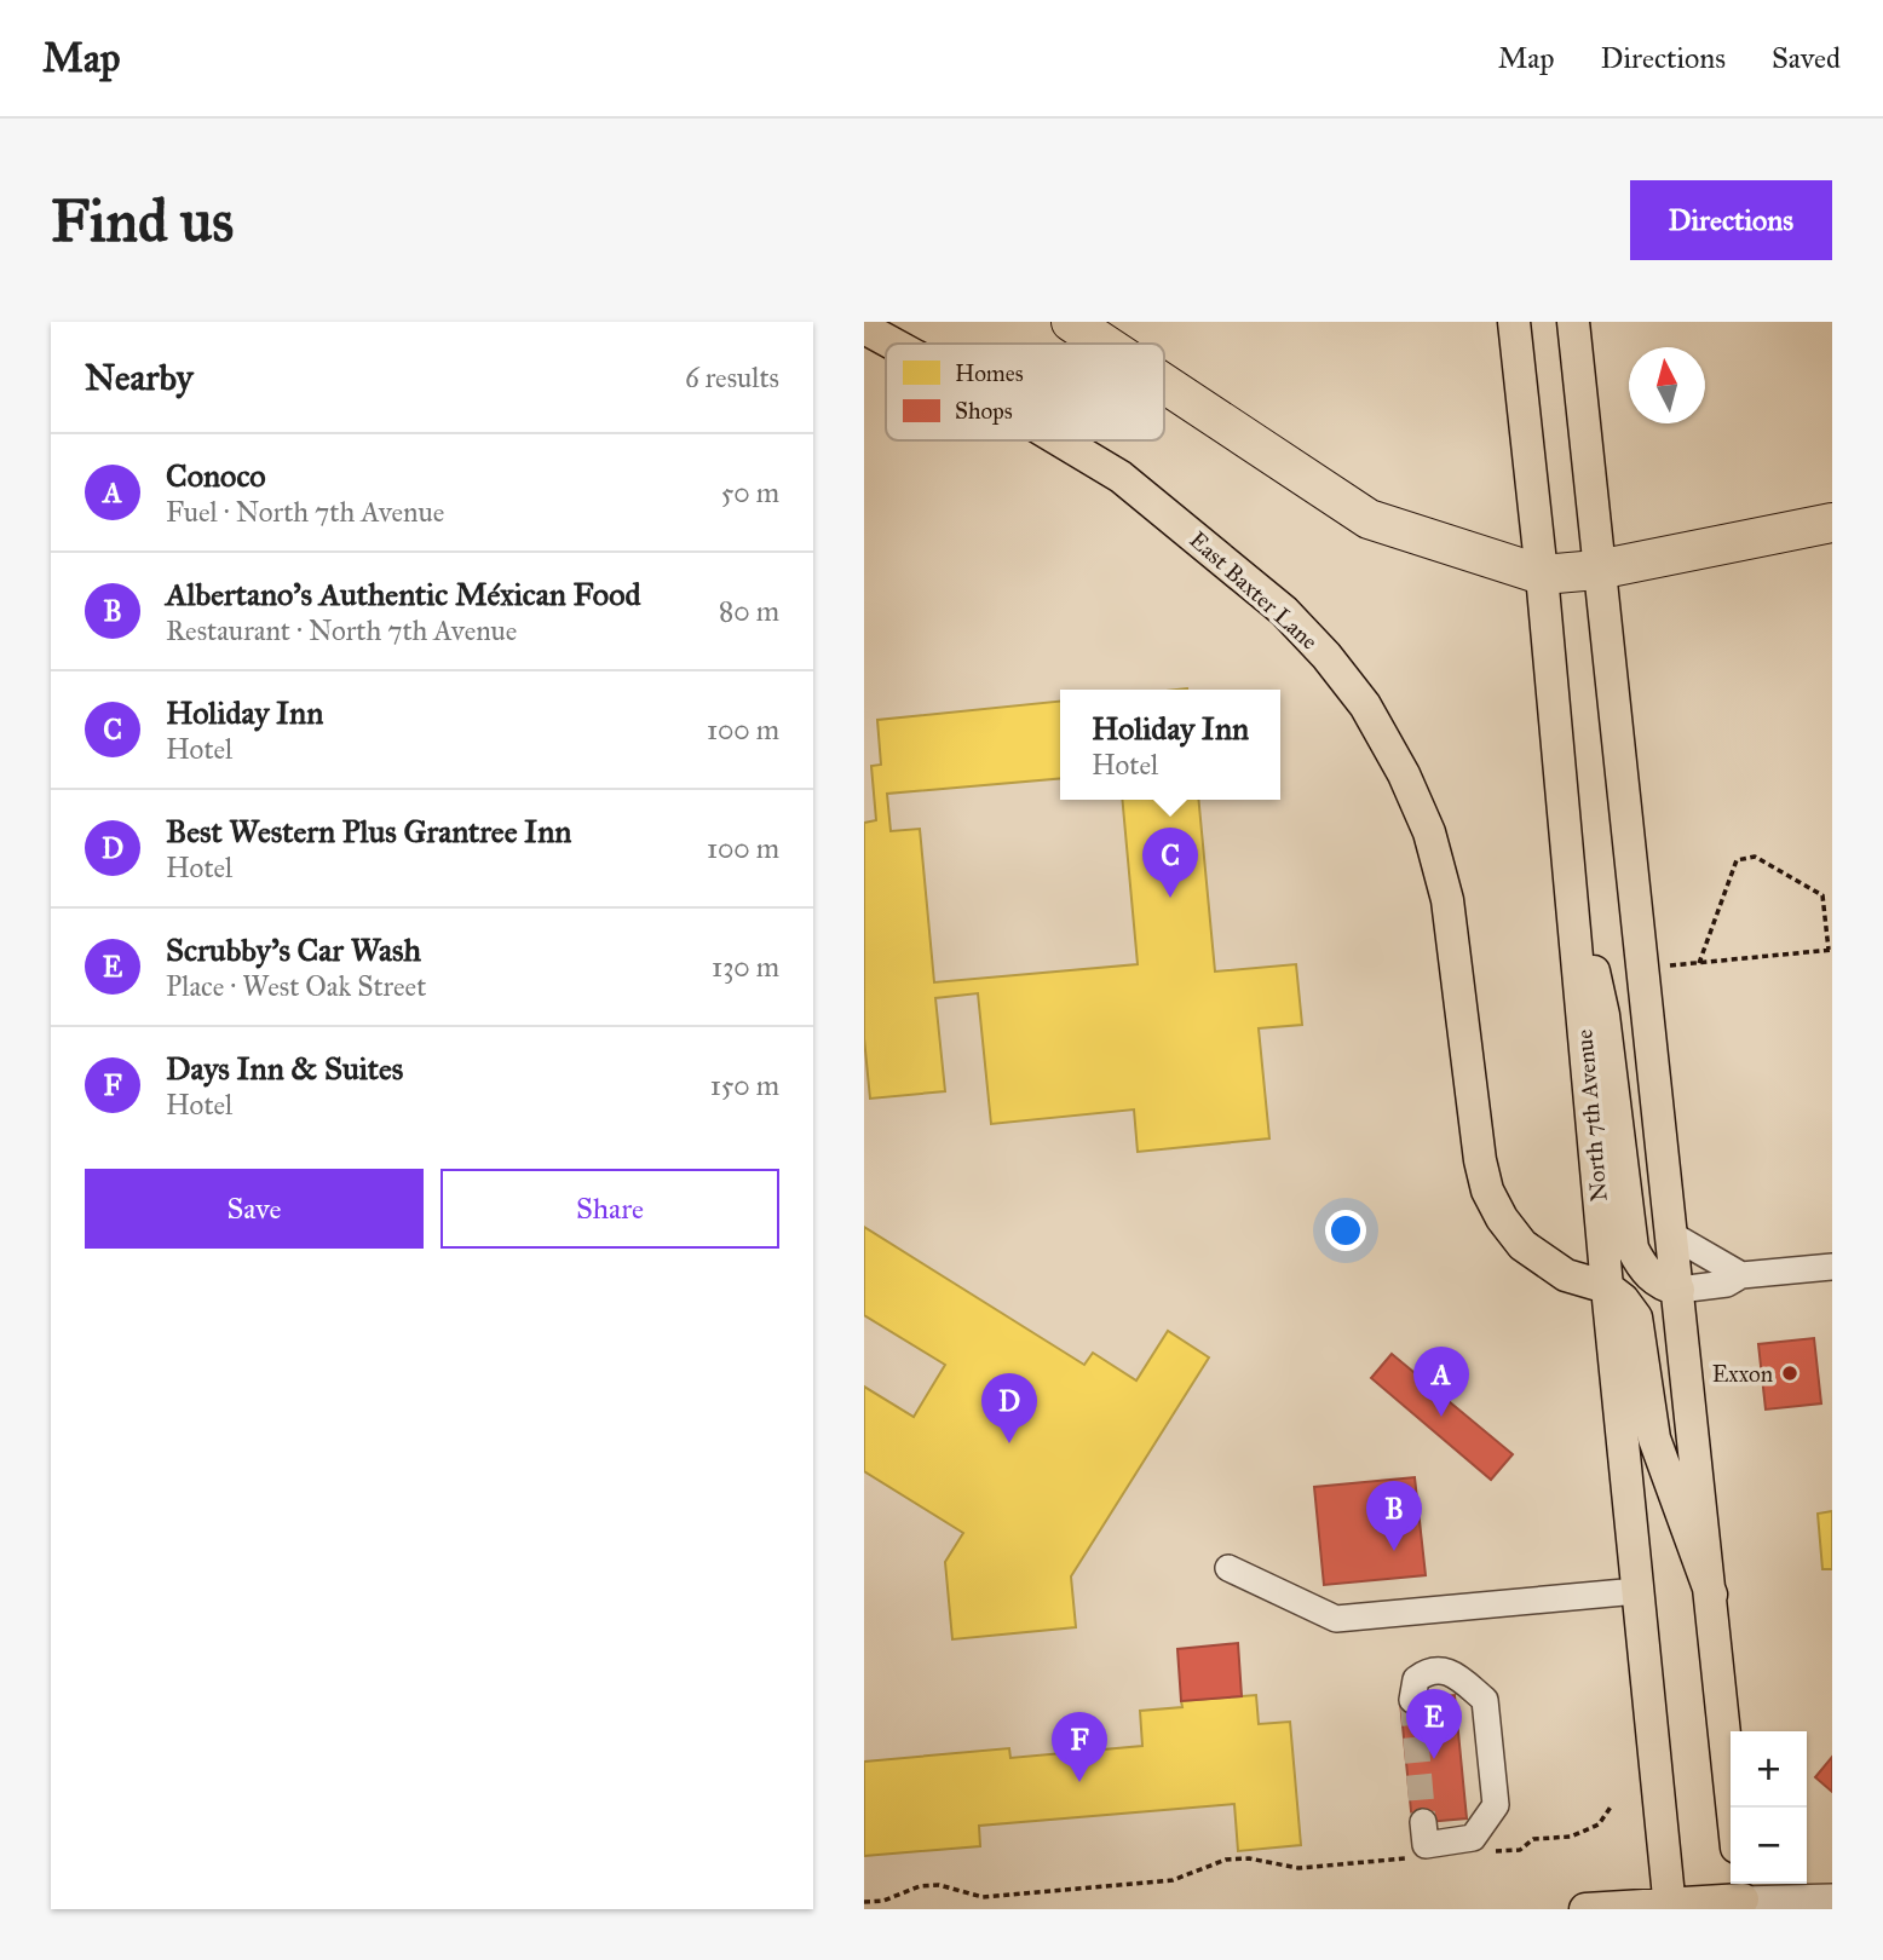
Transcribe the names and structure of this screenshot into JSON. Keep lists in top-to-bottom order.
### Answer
{
  "streets": {
    "main road": ["East Baxter Lane", "North 7th Avenue"]
  },
  "crossings": [
    ["East Baxter Lane", "North 7th Avenue"]
  ],
  "places": ["Exxon"],
  "legend": ["Homes", "Shops"],
  "north": "top",
  "page": {
    "header": "Map",
    "nav": ["Map", "Directions", "Saved"],
    "buttons": [
      "Directions",
      ["Save", "Share"]
    ],
    "title": "Find us",
    "heading": ["Nearby", "6 results"],
    "list": [
      {
        "mark": "A",
        "name": "Conoco",
        "note": "Fuel · North 7th Avenue",
        "value": "50 m"
      },
      {
        "mark": "B",
        "name": "Albertano's Authentic Méxican Food",
        "note": "Restaurant · North 7th Avenue",
        "value": "80 m"
      },
      {
        "mark": "C",
        "name": "Holiday Inn",
        "note": "Hotel",
        "value": "100 m"
      },
      {
        "mark": "D",
        "name": "Best Western Plus Grantree Inn",
        "note": "Hotel",
        "value": "100 m"
      },
      {
        "mark": "E",
        "name": "Scrubby's Car Wash",
        "note": "Place · West Oak Street",
        "value": "130 m"
      },
      {
        "mark": "F",
        "name": "Days Inn & Suites",
        "note": "Hotel",
        "value": "150 m"
      }
    ],
    "popup": ["Holiday Inn", "Hotel"],
    "pins": [
      "C",
      "A",
      "D",
      "B",
      "E",
      "F"
    ],
    "map_buttons": ["+", "−"]
  }
}
